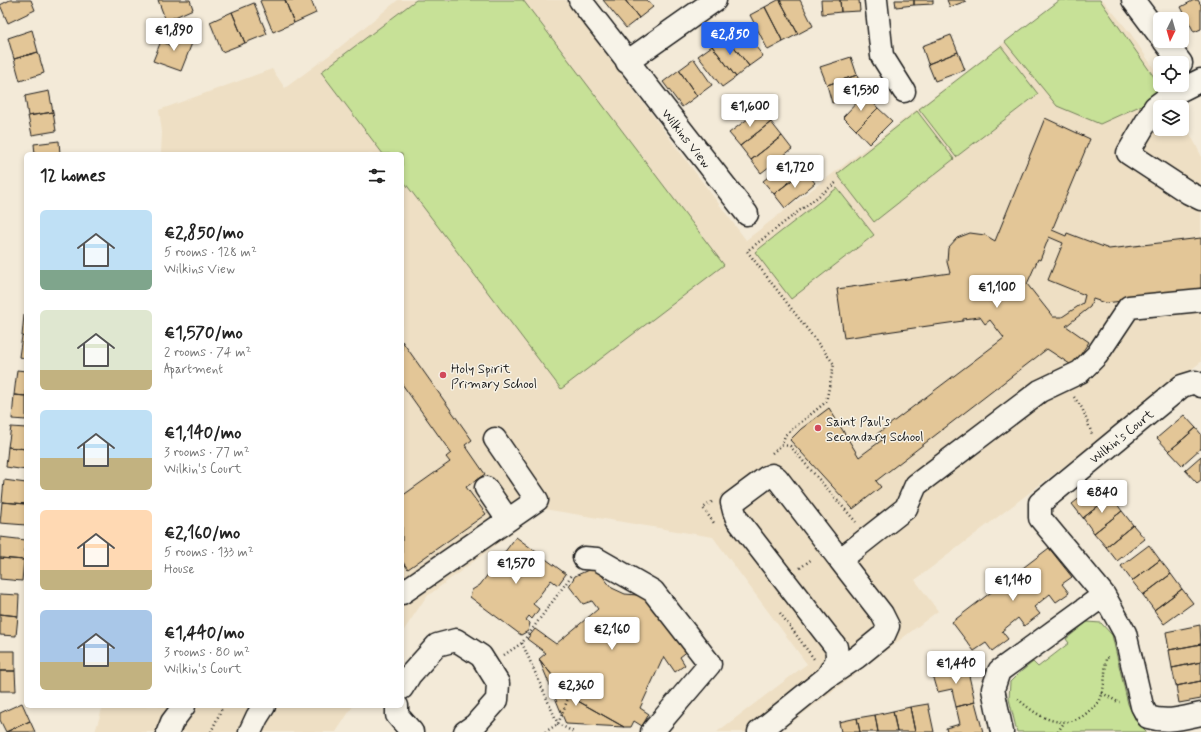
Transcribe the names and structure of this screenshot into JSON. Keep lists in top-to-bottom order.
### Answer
{
  "streets": {
    "street": ["Wilkins View", "Wilkin's Court"]
  },
  "places": ["Holy Spirit Primary School", "Saint Paul's Secondary School"],
  "north": "bottom",
  "page": {
    "price": [
      "€1,890",
      "€2,850",
      "€1,530",
      "€1,600",
      "€1,720",
      "€1,100",
      "€840",
      "€1,570",
      "€1,140",
      "€2,160",
      "€1,440",
      "€2,360"
    ],
    "heading": "12 homes",
    "list": [
      {
        "name": "€2,850/mo",
        "note": "5 rooms · 128 m² · Wilkins View"
      },
      {
        "name": "€1,570/mo",
        "note": "2 rooms · 74 m² · Apartment"
      },
      {
        "name": "€1,140/mo",
        "note": "3 rooms · 77 m² · Wilkin's Court"
      },
      {
        "name": "€2,160/mo",
        "note": "5 rooms · 133 m² · House"
      },
      {
        "name": "€1,440/mo",
        "note": "3 rooms · 80 m² · Wilkin's Court"
      }
    ]
  }
}
